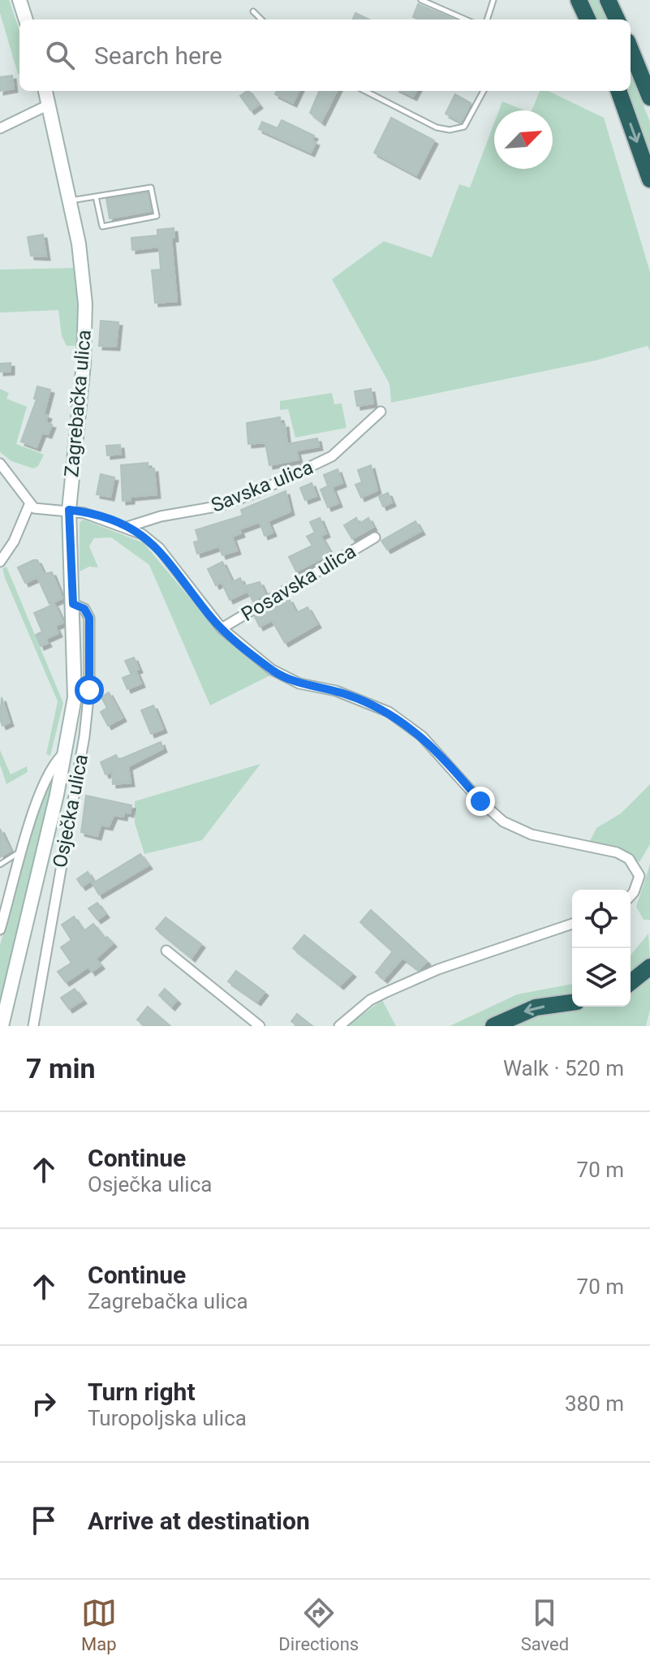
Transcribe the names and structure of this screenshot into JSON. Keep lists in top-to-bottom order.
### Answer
{
  "streets": {
    "street": [
      "Zagrebačka ulica",
      "Savska ulica",
      "Posavska ulica",
      "Osječka ulica"
    ]
  },
  "crossings": [
    ["Zagrebačka ulica", "Osječka ulica"]
  ],
  "north": "top right",
  "page": {
    "search": "Search here",
    "heading": ["7 min", "Walk · 520 m"],
    "list": [
      ["Continue", "Osječka ulica", "70 m"],
      ["Continue", "Zagrebačka ulica", "70 m"],
      ["Turn right", "Turopoljska ulica", "380 m"],
      "Arrive at destination"
    ],
    "nav": ["Map", "Directions", "Saved"]
  }
}
